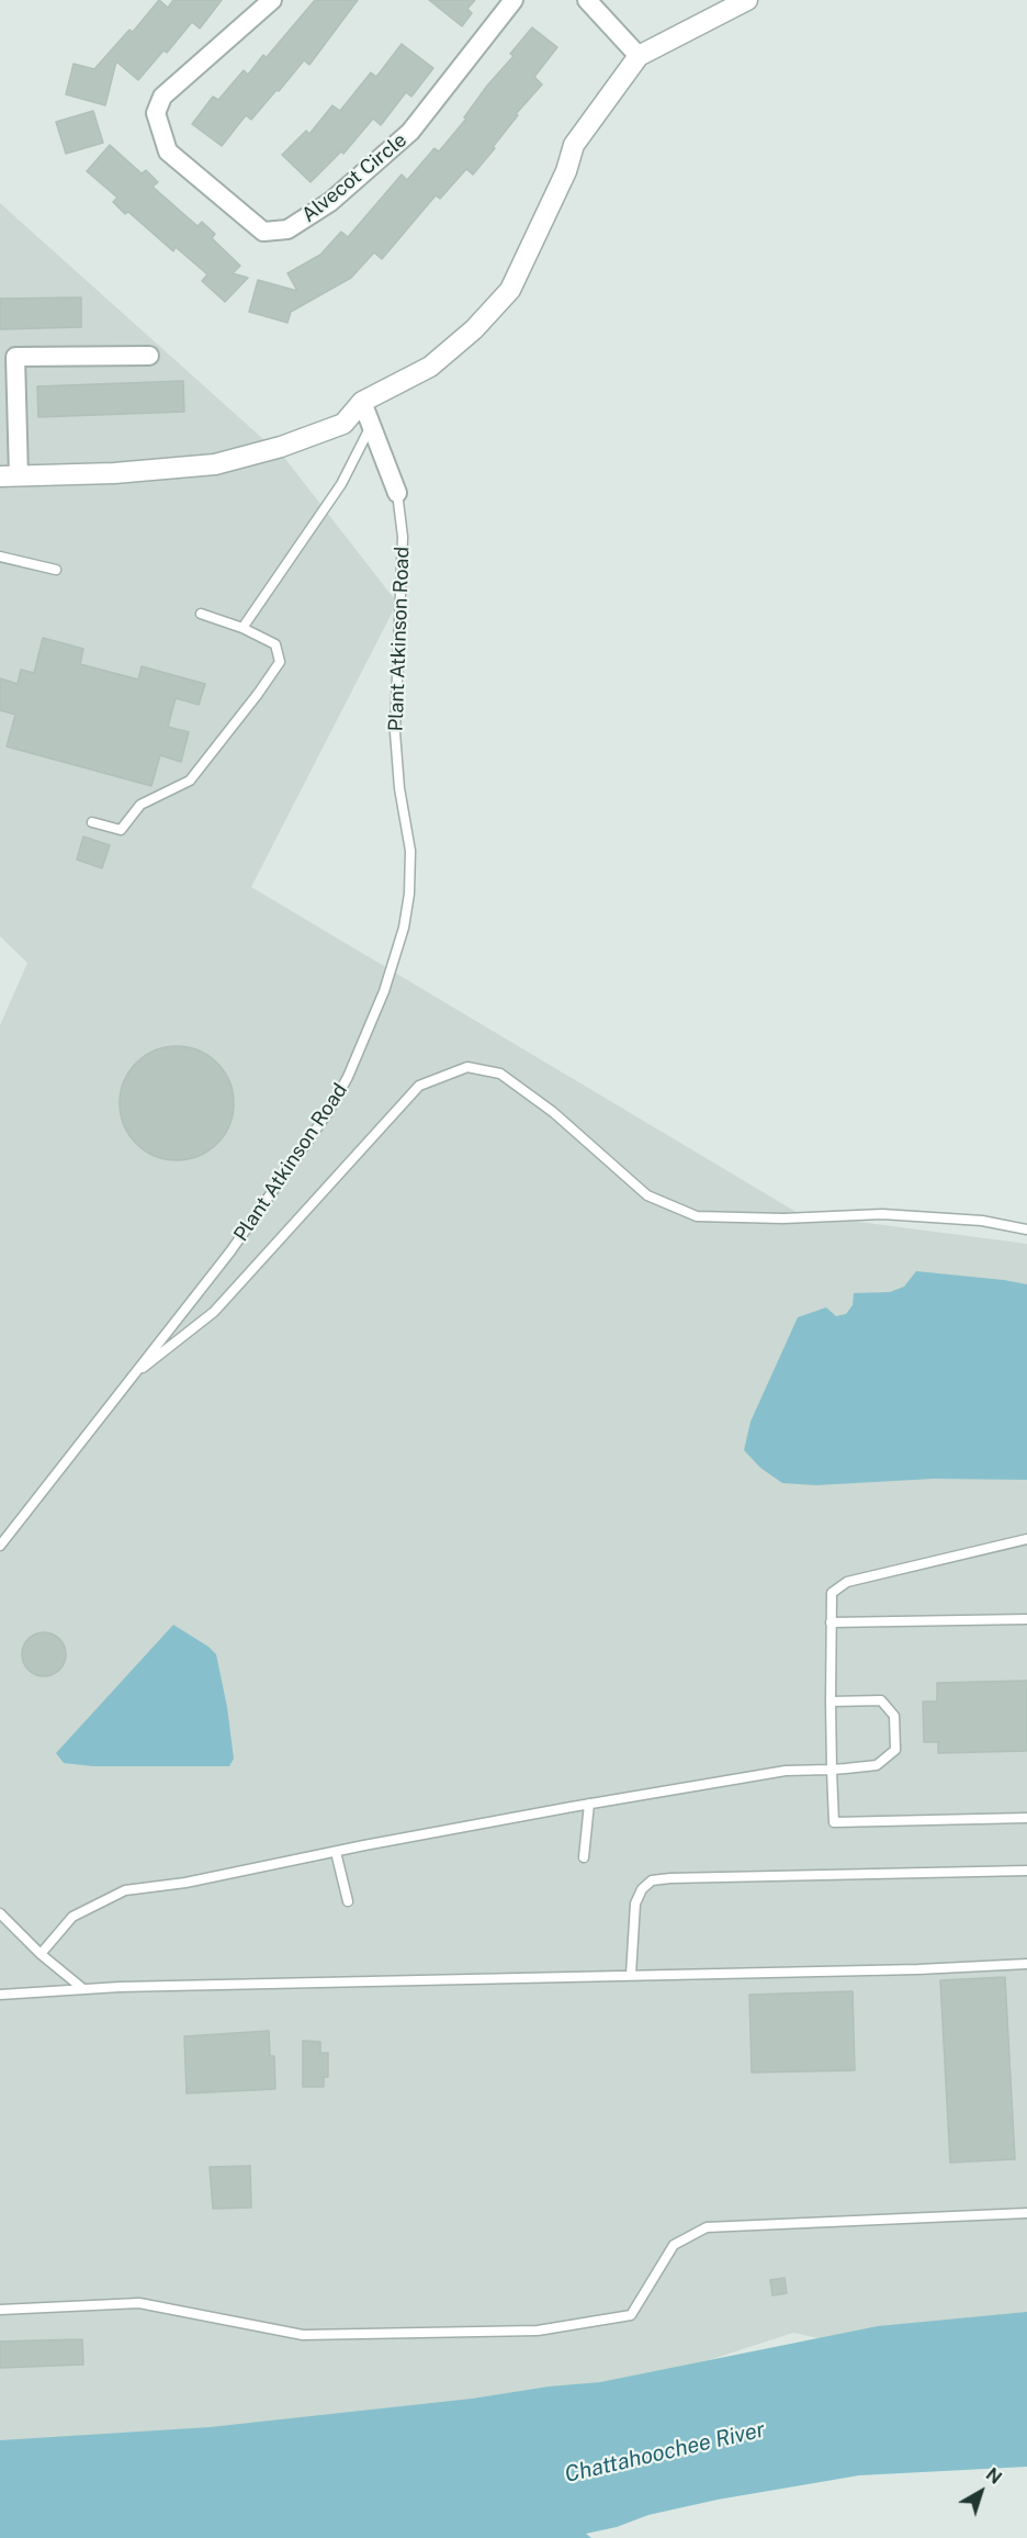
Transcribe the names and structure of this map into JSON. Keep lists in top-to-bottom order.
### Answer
{
  "streets": {
    "street": ["Alvecot Circle", "Plant Atkinson Road"]
  },
  "water": ["Chattahoochee River"],
  "north": "top right"
}
